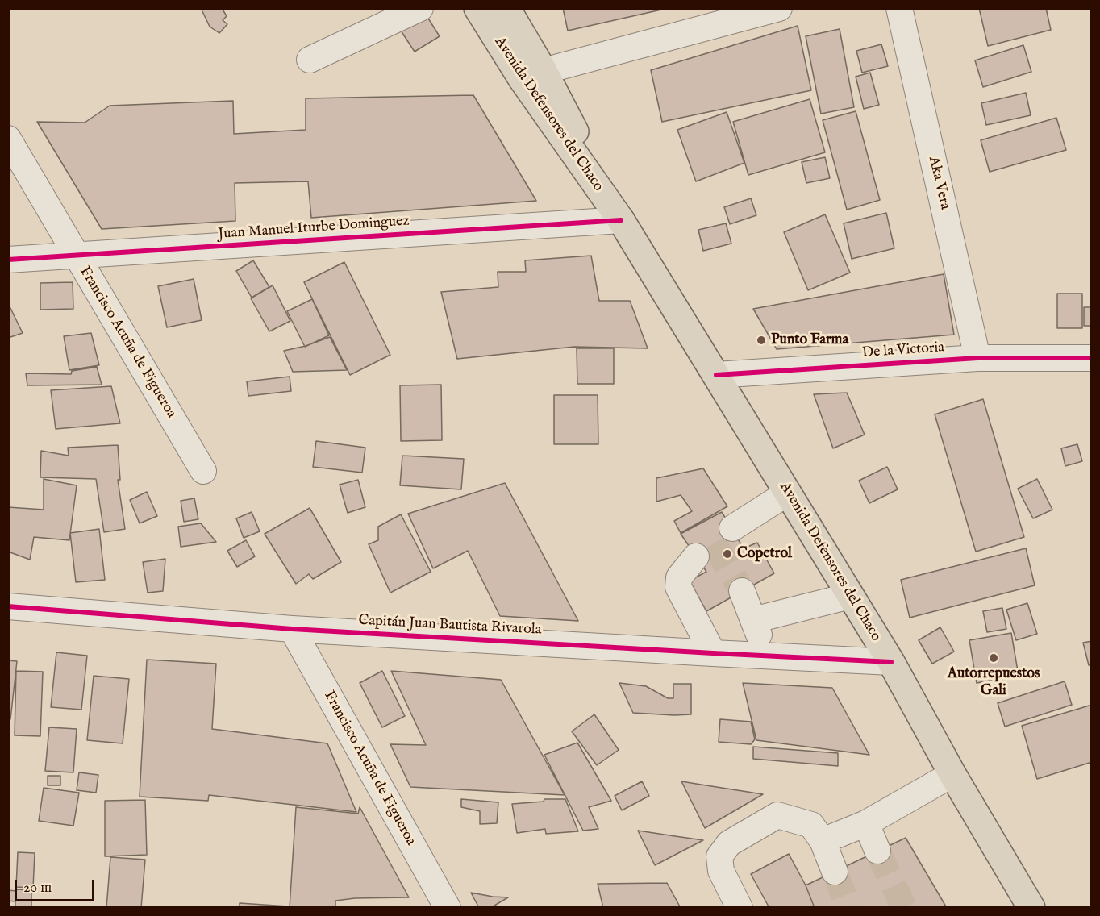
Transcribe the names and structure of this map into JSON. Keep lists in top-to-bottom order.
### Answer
{
  "streets": {
    "main road": ["Avenida Defensores del Chaco"],
    "street": [
      "Aka Vera",
      "Juan Manuel Iturbe Dominguez",
      "Francisco Acuña de Figueroa",
      "De la Victoria",
      "Capitán Juan Bautista Rivarola"
    ]
  },
  "crossings": [
    ["Avenida Defensores del Chaco", "Juan Manuel Iturbe Dominguez"],
    ["Avenida Defensores del Chaco", "De la Victoria"],
    ["Avenida Defensores del Chaco", "Capitán Juan Bautista Rivarola"],
    ["Aka Vera", "De la Victoria"],
    ["Juan Manuel Iturbe Dominguez", "Francisco Acuña de Figueroa"],
    ["Francisco Acuña de Figueroa", "Capitán Juan Bautista Rivarola"]
  ],
  "places": ["Punto Farma", "Copetrol", "Autorrepuestos Gali"],
  "scale_bar": "20 m"
}
